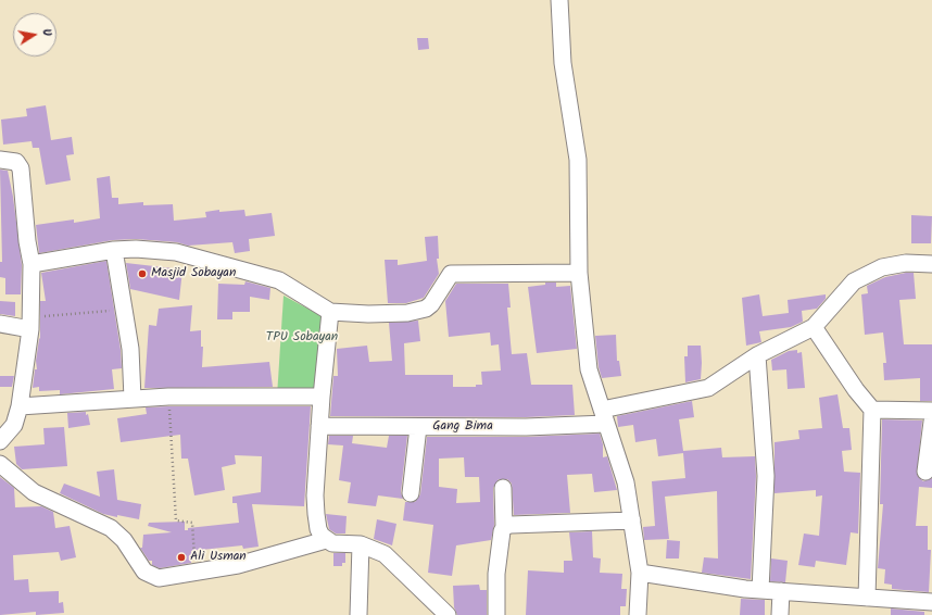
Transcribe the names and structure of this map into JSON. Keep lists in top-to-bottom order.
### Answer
{
  "streets": {
    "street": ["Gang Bima"]
  },
  "parks": ["TPU Sobayan"],
  "places": ["Masjid Sobayan", "Ali Usman"],
  "north": "right"
}
